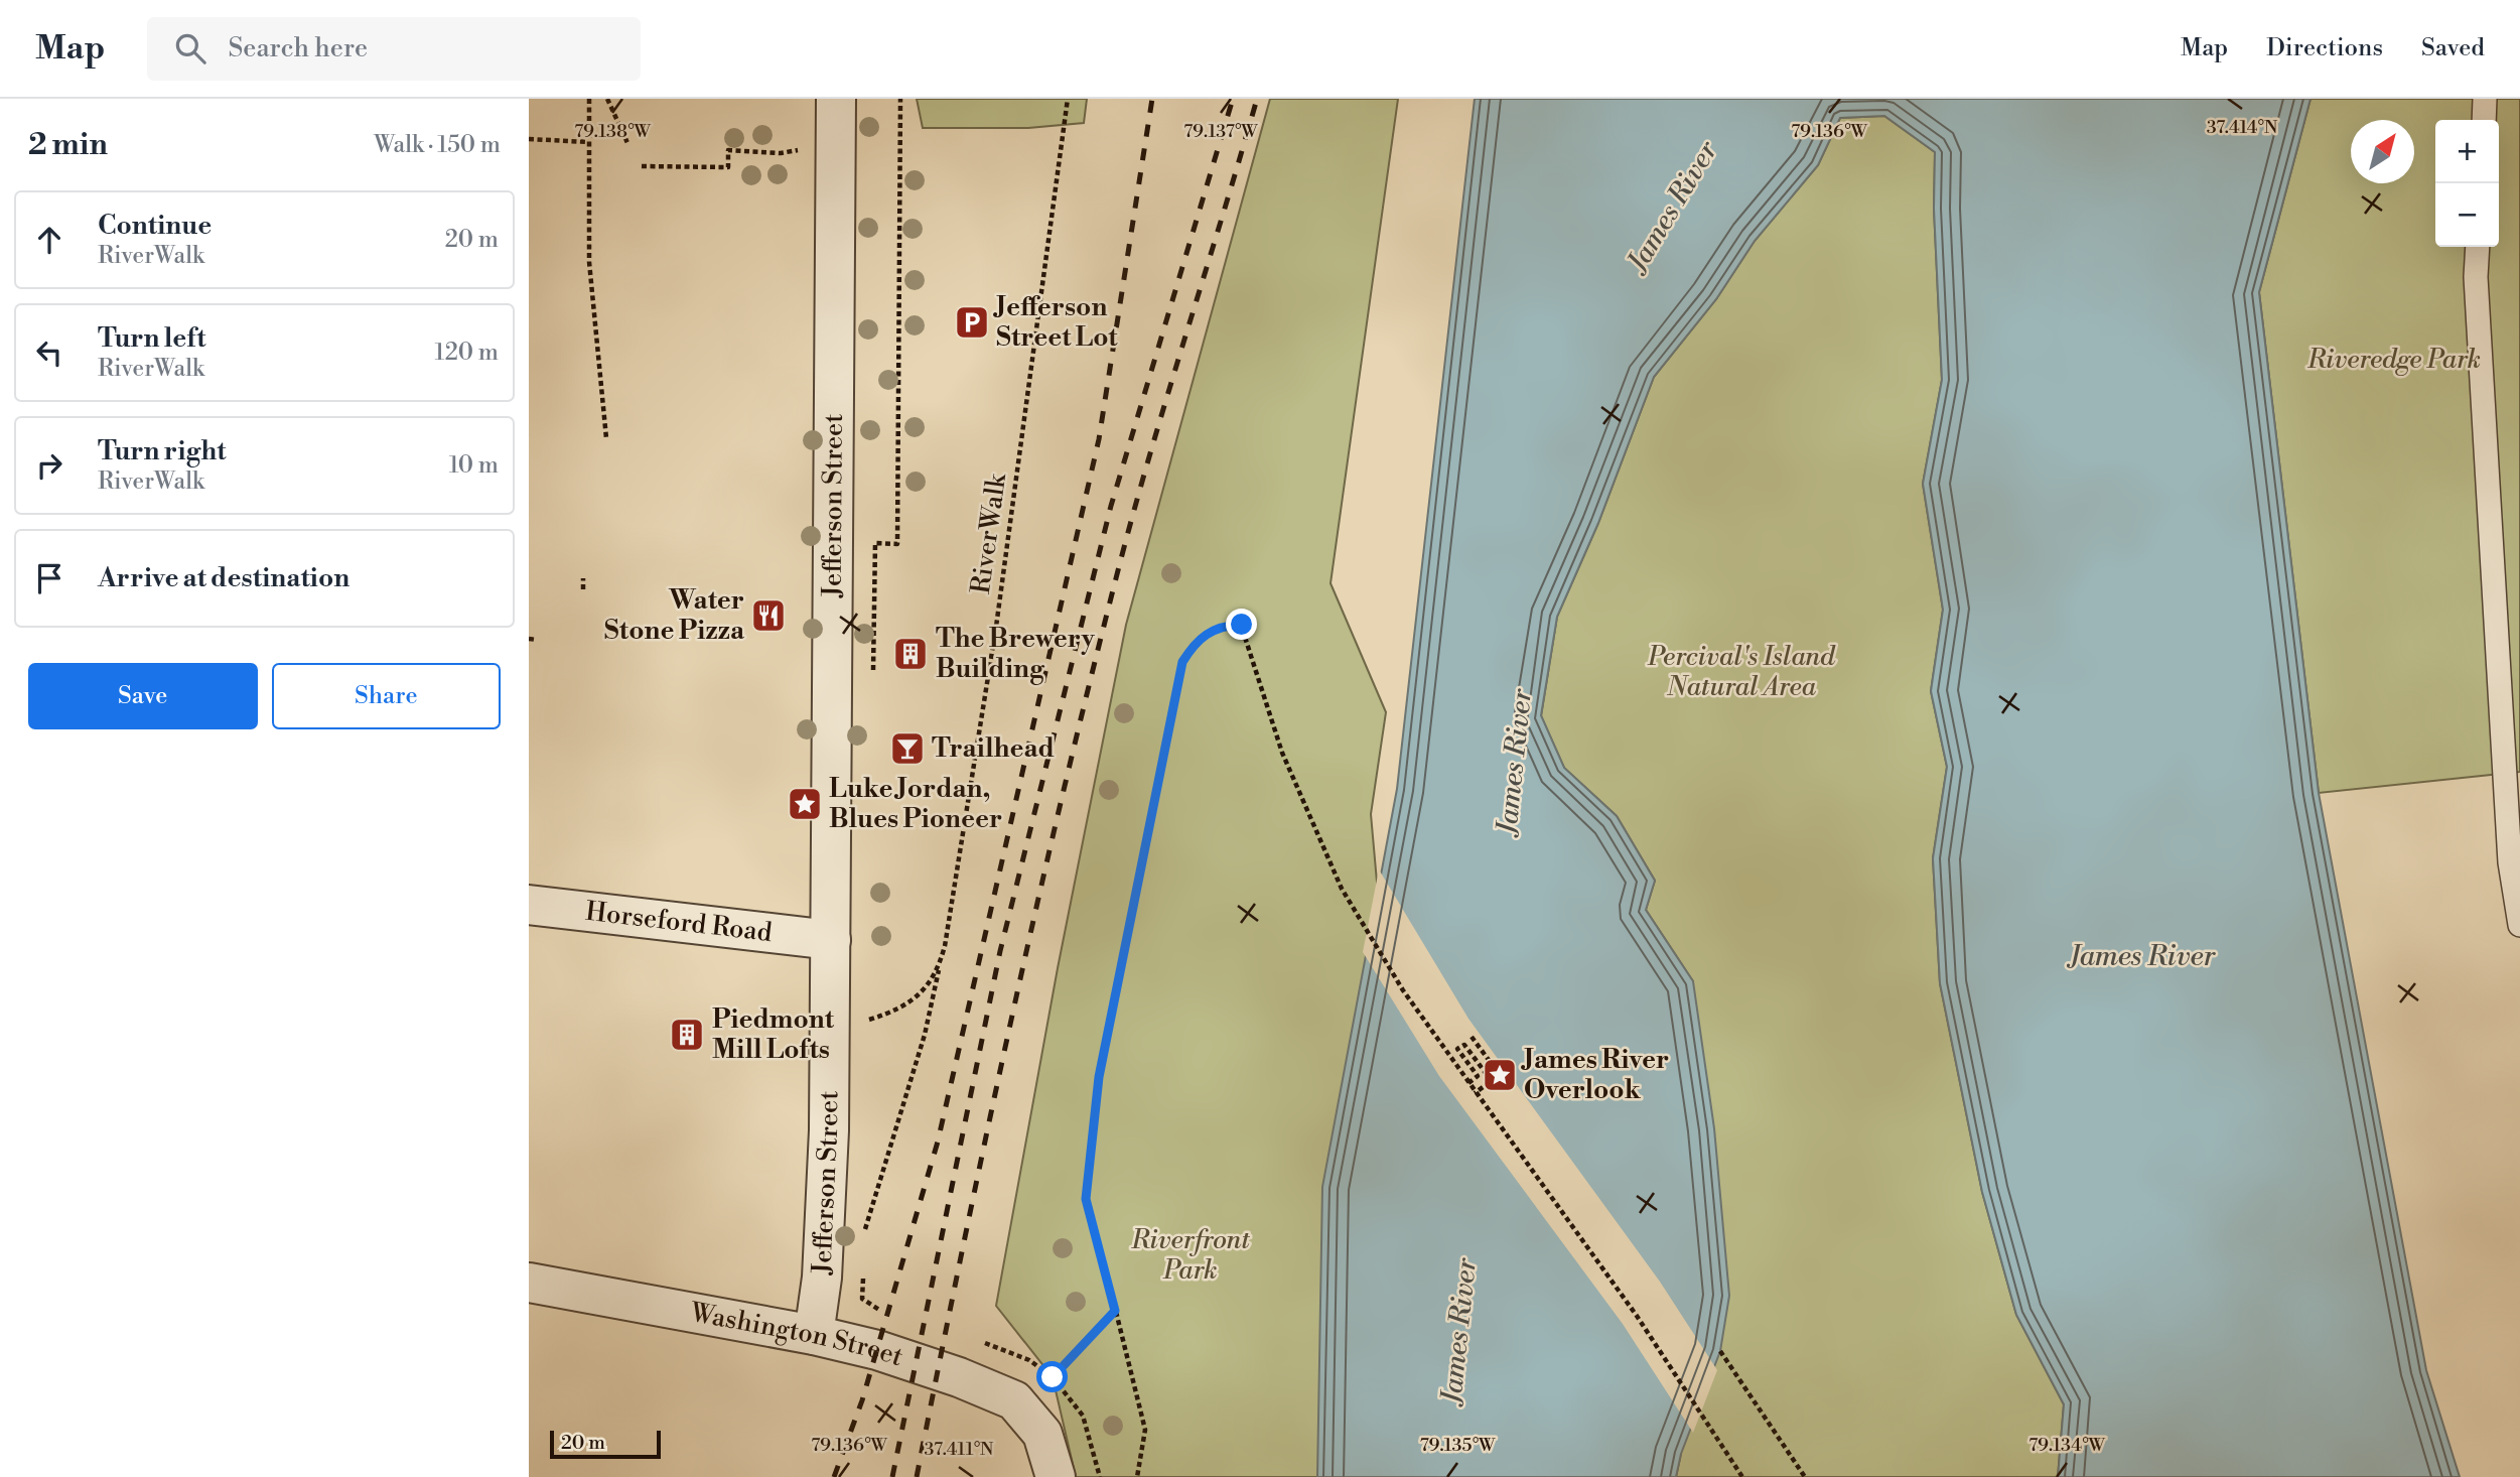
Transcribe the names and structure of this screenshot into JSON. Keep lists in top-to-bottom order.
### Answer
{
  "streets": {
    "street": ["Jefferson Street", "Horseford Road", "Washington Street"],
    "path": ["RiverWalk"]
  },
  "crossings": [
    ["Jefferson Street", "Horseford Road"],
    ["Jefferson Street", "Washington Street"]
  ],
  "water": ["James River"],
  "parks": ["Riveredge Park", "Percival's Island Natural Area", "Riverfront Park"],
  "places": {
    "parking": ["Jefferson Street Lot"],
    "restaurant": ["Water Stone Pizza"],
    "building": ["The Brewery Building", "Piedmont Mill Lofts"],
    "bar": ["Trailhead"],
    "place": ["Luke Jordan, Blues Pioneer", "James River Overlook"]
  },
  "scale_bar": "20 m",
  "north": "top right",
  "page": {
    "header": "Map",
    "search": "Search here",
    "nav": ["Map", "Directions", "Saved"],
    "heading": ["2 min", "Walk · 150 m"],
    "map_buttons": ["+", "−"],
    "list": [
      ["Continue", "RiverWalk", "20 m"],
      ["Turn left", "RiverWalk", "120 m"],
      ["Turn right", "RiverWalk", "10 m"],
      "Arrive at destination"
    ],
    "buttons": ["Save", "Share"],
    "scale": "20 m"
  },
  "coordinates": [
    "37.414°N",
    "79.138°W",
    "79.137°W",
    "79.136°W",
    "79.135°W",
    "79.134°W",
    "37.411°N"
  ]
}
